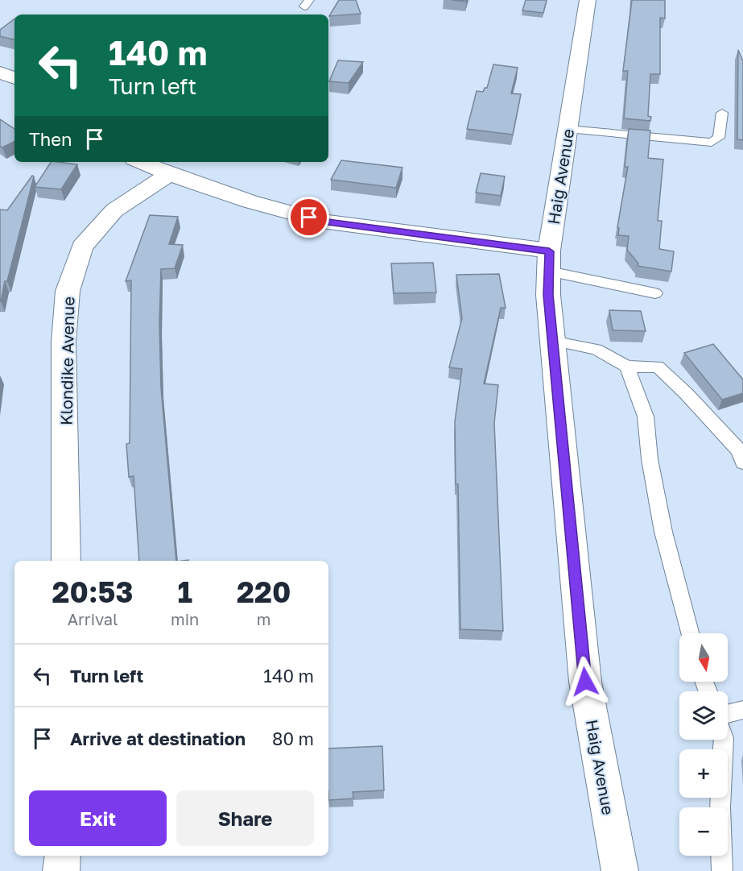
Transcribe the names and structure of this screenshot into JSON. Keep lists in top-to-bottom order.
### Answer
{
  "streets": {
    "street": ["Haig Avenue", "Klondike Avenue"]
  },
  "north": "bottom",
  "page": {
    "turn": ["140 m", "Turn left"],
    "then": "Then",
    "eta": [
      "20:53",
      "Arrival",
      "1",
      "min",
      "220",
      "m"
    ],
    "map_buttons": ["+", "−"],
    "list": [
      {
        "name": "Turn left",
        "value": "140 m"
      },
      {
        "name": "Arrive at destination",
        "value": "80 m"
      }
    ],
    "buttons": ["Exit", "Share"]
  }
}
